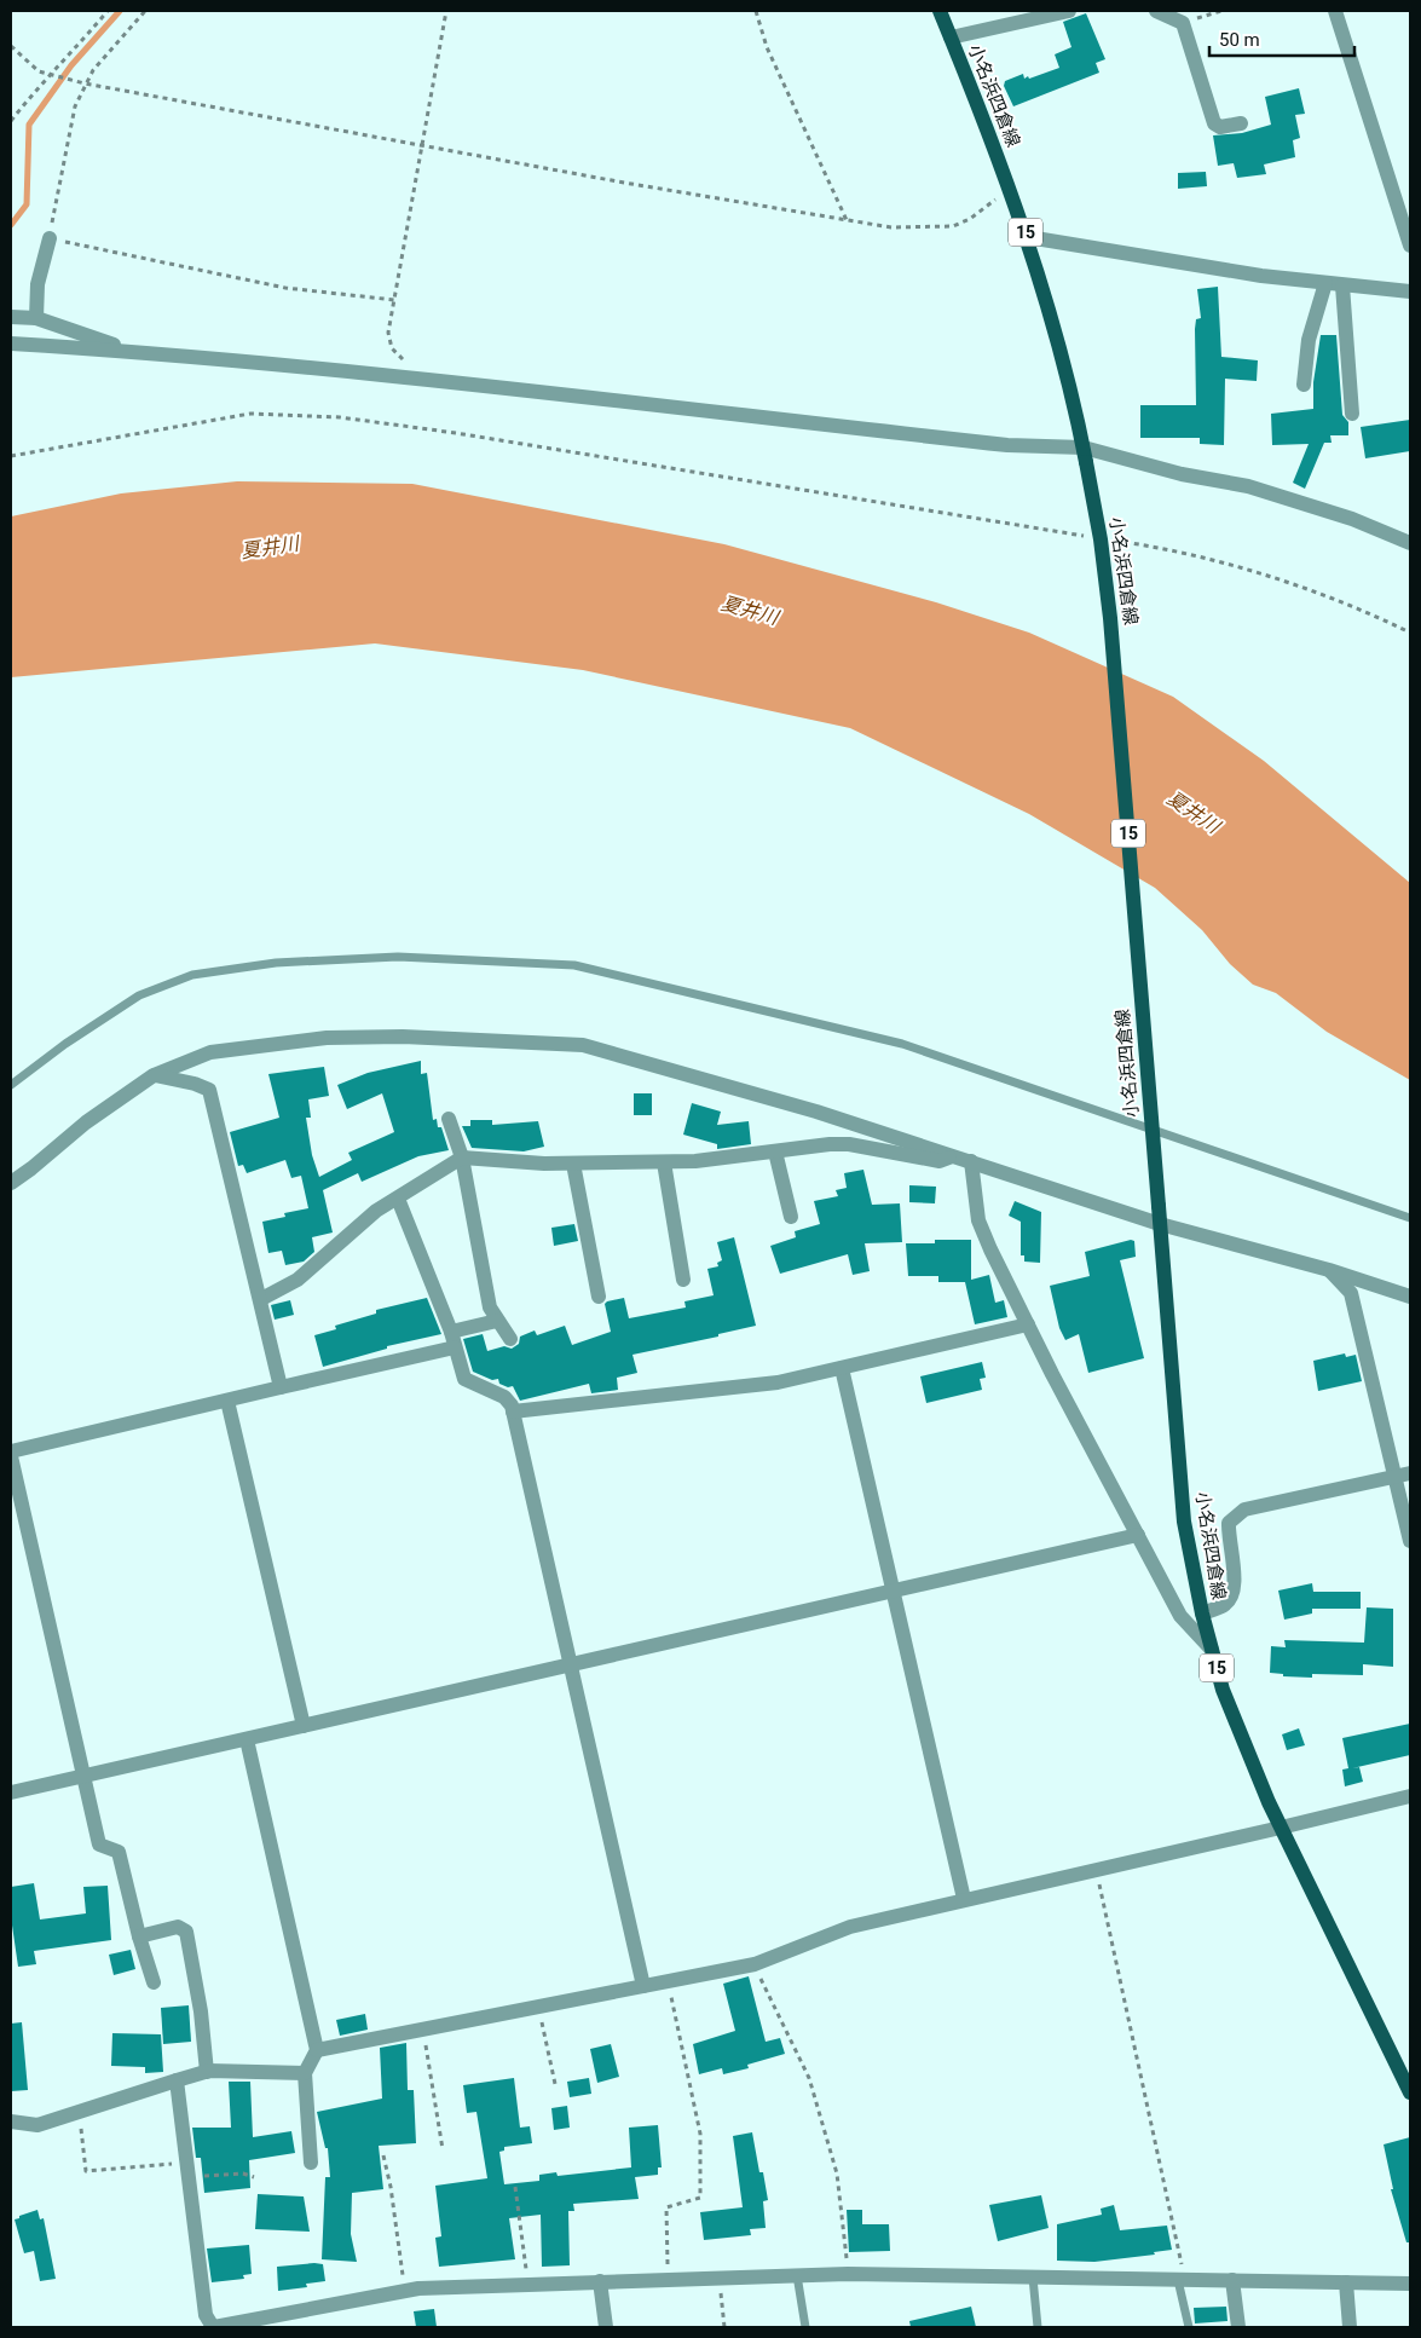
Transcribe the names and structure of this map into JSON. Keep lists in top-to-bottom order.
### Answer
{
  "streets": {
    "main road": ["小名浜四倉線", "15"]
  },
  "water": ["夏井川"],
  "scale_bar": "50 m"
}
